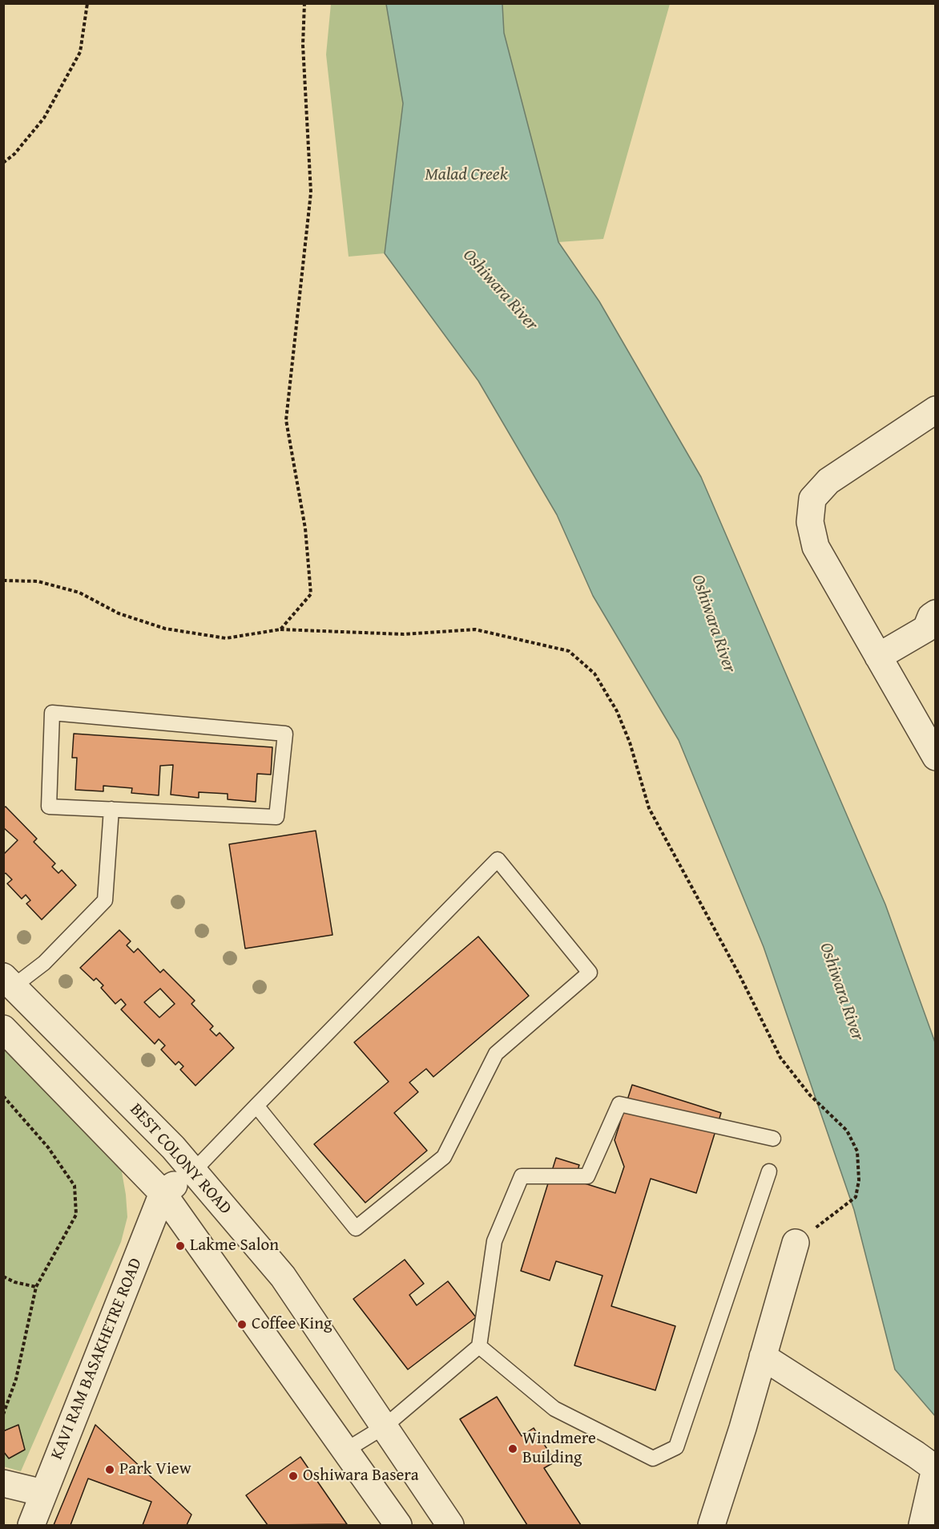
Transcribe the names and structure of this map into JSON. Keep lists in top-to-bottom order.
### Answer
{
  "streets": {
    "street": ["BEST COLONY ROAD", "KAVI RAM BASAKHETRE ROAD"]
  },
  "water": ["Malad Creek", "Oshiwara River"],
  "places": [
    "Lakme Salon",
    "Coffee King",
    "Windmere Building",
    "Park View",
    "Oshiwara Basera"
  ]
}
